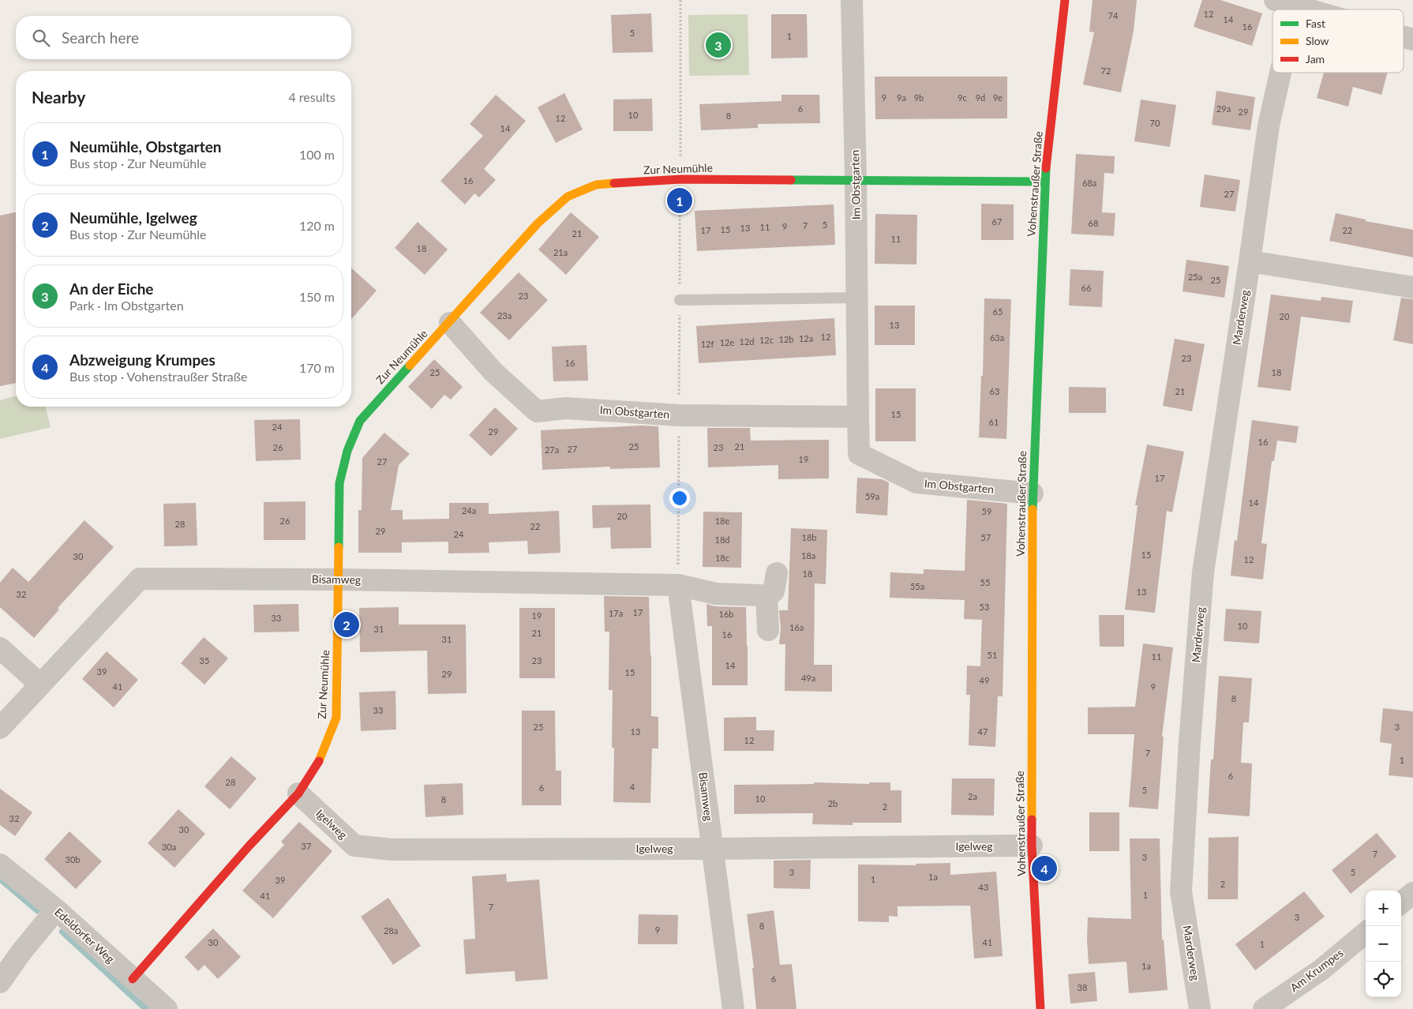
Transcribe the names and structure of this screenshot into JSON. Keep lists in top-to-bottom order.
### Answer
{
  "streets": {
    "street": [
      "Zur Neumühle",
      "Vohenstraußer Straße",
      "Im Obstgarten",
      "Marderweg",
      "Bisamweg",
      "Igelweg",
      "Edeldorfer Weg",
      "Am Krumpes"
    ]
  },
  "crossings": [
    ["Zur Neumühle", "Vohenstraußer Straße"],
    ["Zur Neumühle", "Im Obstgarten"],
    ["Zur Neumühle", "Bisamweg"],
    ["Zur Neumühle", "Igelweg"],
    ["Zur Neumühle", "Edeldorfer Weg"],
    ["Vohenstraußer Straße", "Im Obstgarten"],
    ["Vohenstraußer Straße", "Igelweg"],
    ["Bisamweg", "Igelweg"]
  ],
  "house_numbers": [
    "12",
    "74",
    "14",
    "16",
    "5",
    "1",
    "72",
    "9",
    "9a",
    "9b",
    "9c",
    "9d",
    "9e",
    "6",
    "29a",
    "29",
    "10",
    "8",
    "12",
    "70",
    "14",
    "16",
    "68a",
    "27",
    "67",
    "68",
    "5",
    "7",
    "9",
    "11",
    "13",
    "15",
    "17",
    "22",
    "21",
    "11",
    "18",
    "21a",
    "25a",
    "25",
    "66",
    "23",
    "65",
    "23a",
    "20",
    "13",
    "12",
    "63a",
    "12a",
    "12b",
    "12c",
    "12d",
    "12e",
    "12f",
    "23",
    "16",
    "25",
    "18",
    "63",
    "21",
    "15",
    "61",
    "24",
    "29",
    "16",
    "25",
    "21",
    "26",
    "23",
    "27",
    "27a",
    "19",
    "27",
    "17",
    "59a",
    "14",
    "24a",
    "59",
    "20",
    "26",
    "18e",
    "28",
    "22",
    "29",
    "24",
    "18b",
    "57",
    "18d",
    "15",
    "18a",
    "30",
    "18c",
    "12",
    "18",
    "55",
    "55a",
    "13",
    "32",
    "53",
    "17",
    "17a",
    "16b",
    "19",
    "33",
    "10",
    "16a",
    "31",
    "21",
    "16",
    "31",
    "51",
    "11",
    "35",
    "23",
    "14",
    "39",
    "15",
    "29",
    "49a",
    "49",
    "41",
    "9",
    "8",
    "33",
    "25",
    "3",
    "13",
    "47",
    "12",
    "7",
    "1",
    "6",
    "28",
    "4",
    "6",
    "5",
    "2a",
    "10",
    "8",
    "2b",
    "2",
    "32",
    "30",
    "37",
    "30a",
    "7",
    "3",
    "30b",
    "3",
    "5",
    "1a",
    "1",
    "39",
    "2",
    "43",
    "1",
    "41",
    "7",
    "3",
    "8",
    "9",
    "28a",
    "30",
    "41",
    "1",
    "1a",
    "6",
    "38"
  ],
  "legend": ["Fast", "Slow", "Jam"],
  "page": {
    "search": "Search here",
    "pins": [
      "3",
      "1",
      "2",
      "4"
    ],
    "heading": ["Nearby", "4 results"],
    "list": [
      {
        "mark": "1",
        "name": "Neumühle, Obstgarten",
        "note": "Bus stop · Zur Neumühle",
        "value": "100 m"
      },
      {
        "mark": "2",
        "name": "Neumühle, Igelweg",
        "note": "Bus stop · Zur Neumühle",
        "value": "120 m"
      },
      {
        "mark": "3",
        "name": "An der Eiche",
        "note": "Park · Im Obstgarten",
        "value": "150 m"
      },
      {
        "mark": "4",
        "name": "Abzweigung Krumpes",
        "note": "Bus stop · Vohenstraußer Straße",
        "value": "170 m"
      }
    ],
    "map_buttons": ["+", "−"]
  }
}
